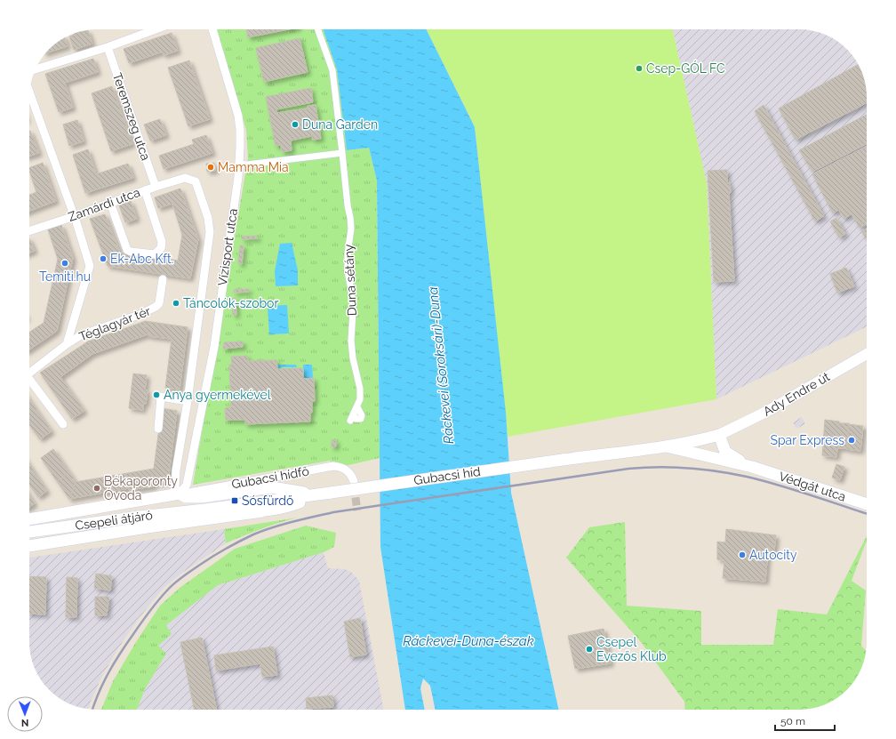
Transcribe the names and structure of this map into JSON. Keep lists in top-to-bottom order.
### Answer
{
  "streets": {
    "main road": ["Gubacsi híd", "Védgát utca", "Csepeli átjáró"],
    "street": [
      "Teremszeg utca",
      "Zamárdi utca",
      "Vízisport utca",
      "Duna sétány",
      "Téglagyár tér",
      "Ady Endre út",
      "Gubacsi hídfő"
    ]
  },
  "crossings": [
    ["Teremszeg utca", "Zamárdi utca"],
    ["Zamárdi utca", "Vízisport utca"],
    ["Zamárdi utca", "Téglagyár tér"],
    ["Vízisport utca", "Gubacsi hídfő"],
    ["Ady Endre út", "Védgát utca"],
    ["Gubacsi híd", "Védgát utca"],
    ["Gubacsi híd", "Csepeli átjáró"]
  ],
  "water": ["Ráckevei (Soroksári)-Duna", "Ráckevei-Duna-észak"],
  "places": {
    "other": [
      "Csep-GÓL FC",
      "Duna Garden",
      "Mamma Mia",
      "Ek-Abc Kft.",
      "Temiti.hu",
      "Táncolók-szobor",
      "Anya gyermekével",
      "Spar Express",
      "Békaporonty Óvoda",
      "Autocity",
      "Csepel Evezős Klub"
    ],
    "transit": ["Sósfürdő"]
  },
  "scale_bar": "50 m",
  "north": "bottom"
}
